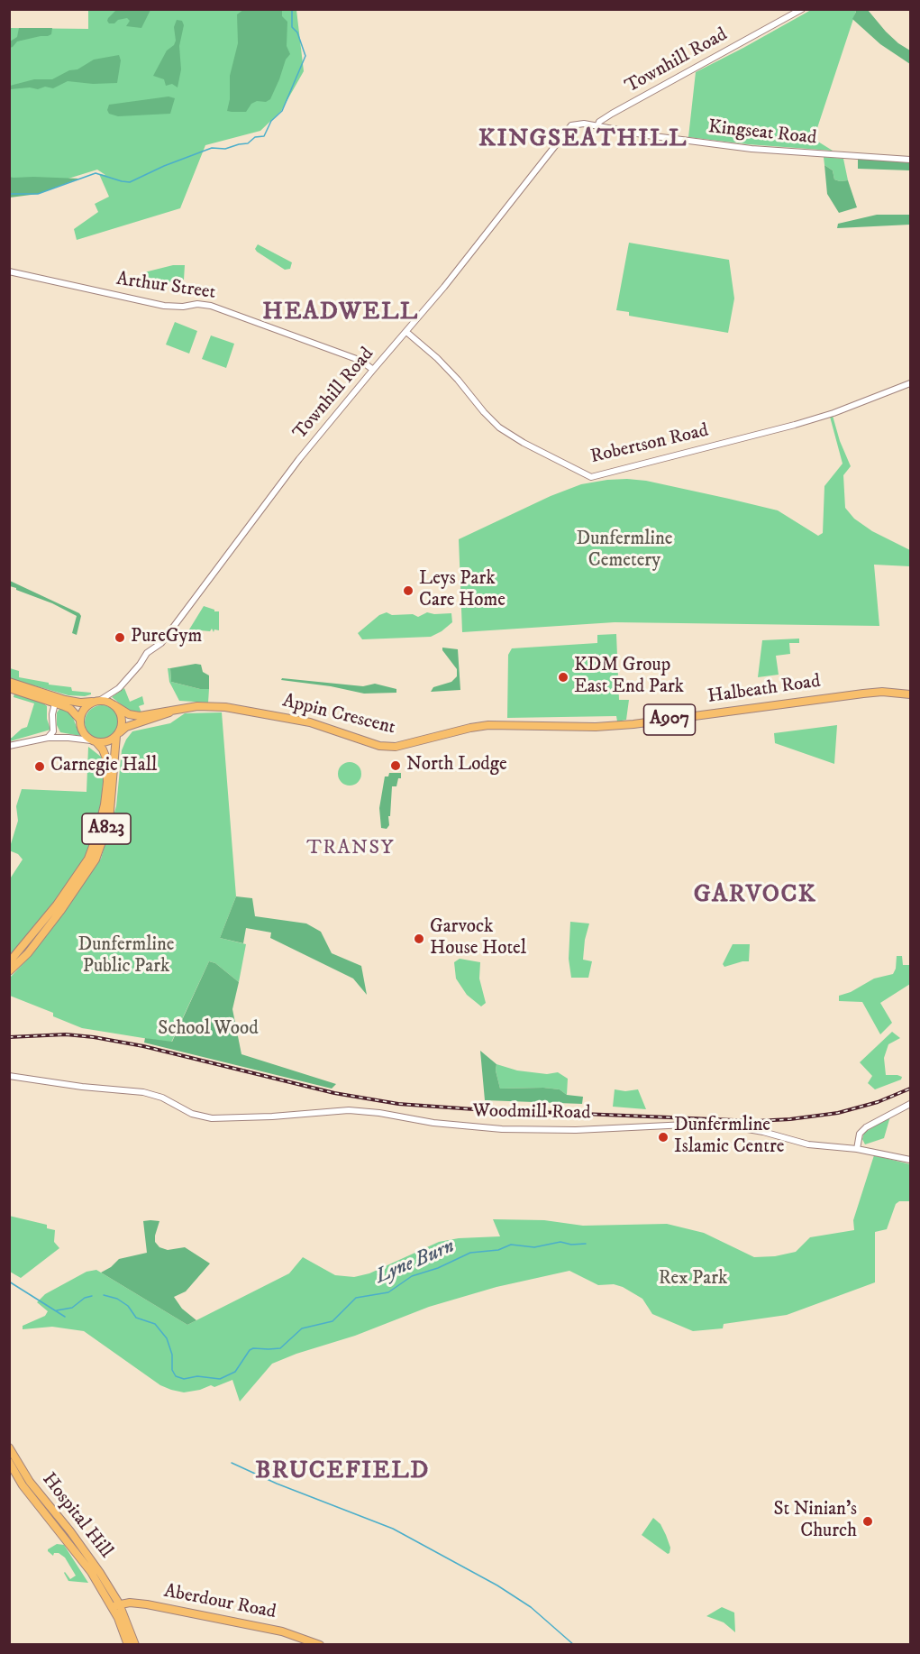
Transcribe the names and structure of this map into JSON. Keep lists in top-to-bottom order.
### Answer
{
  "streets": {
    "main road": [
      "Halbeath Road",
      "Appin Crescent",
      "A907",
      "A823",
      "Hospital Hill",
      "Aberdour Road"
    ],
    "street": [
      "Townhill Road",
      "Kingseat Road",
      "Arthur Street",
      "Robertson Road",
      "Woodmill Road"
    ]
  },
  "crossings": [
    ["Townhill Road", "Kingseat Road"],
    ["Townhill Road", "Arthur Street"],
    ["Townhill Road", "Robertson Road"],
    ["Townhill Road", "Appin Crescent"],
    ["Townhill Road", "A907"],
    ["Townhill Road", "A823"],
    ["Halbeath Road", "Appin Crescent"],
    ["Appin Crescent", "A907"],
    ["Appin Crescent", "A823"],
    ["A907", "A823"],
    ["Hospital Hill", "Aberdour Road"]
  ],
  "districts": [
    "KINGSEATHILL",
    "HEADWELL",
    "TRANSY",
    "GARVOCK",
    "BRUCEFIELD"
  ],
  "water": ["Lyne Burn"],
  "parks": [
    "Dunfermline Cemetery",
    "Dunfermline Public Park",
    "School Wood",
    "Rex Park"
  ],
  "places": [
    "Leys Park Care Home",
    "PureGym",
    "KDM Group East End Park",
    "North Lodge",
    "Carnegie Hall",
    "Garvock House Hotel",
    "Dunfermline Islamic Centre",
    "St Ninian's Church"
  ]
}
